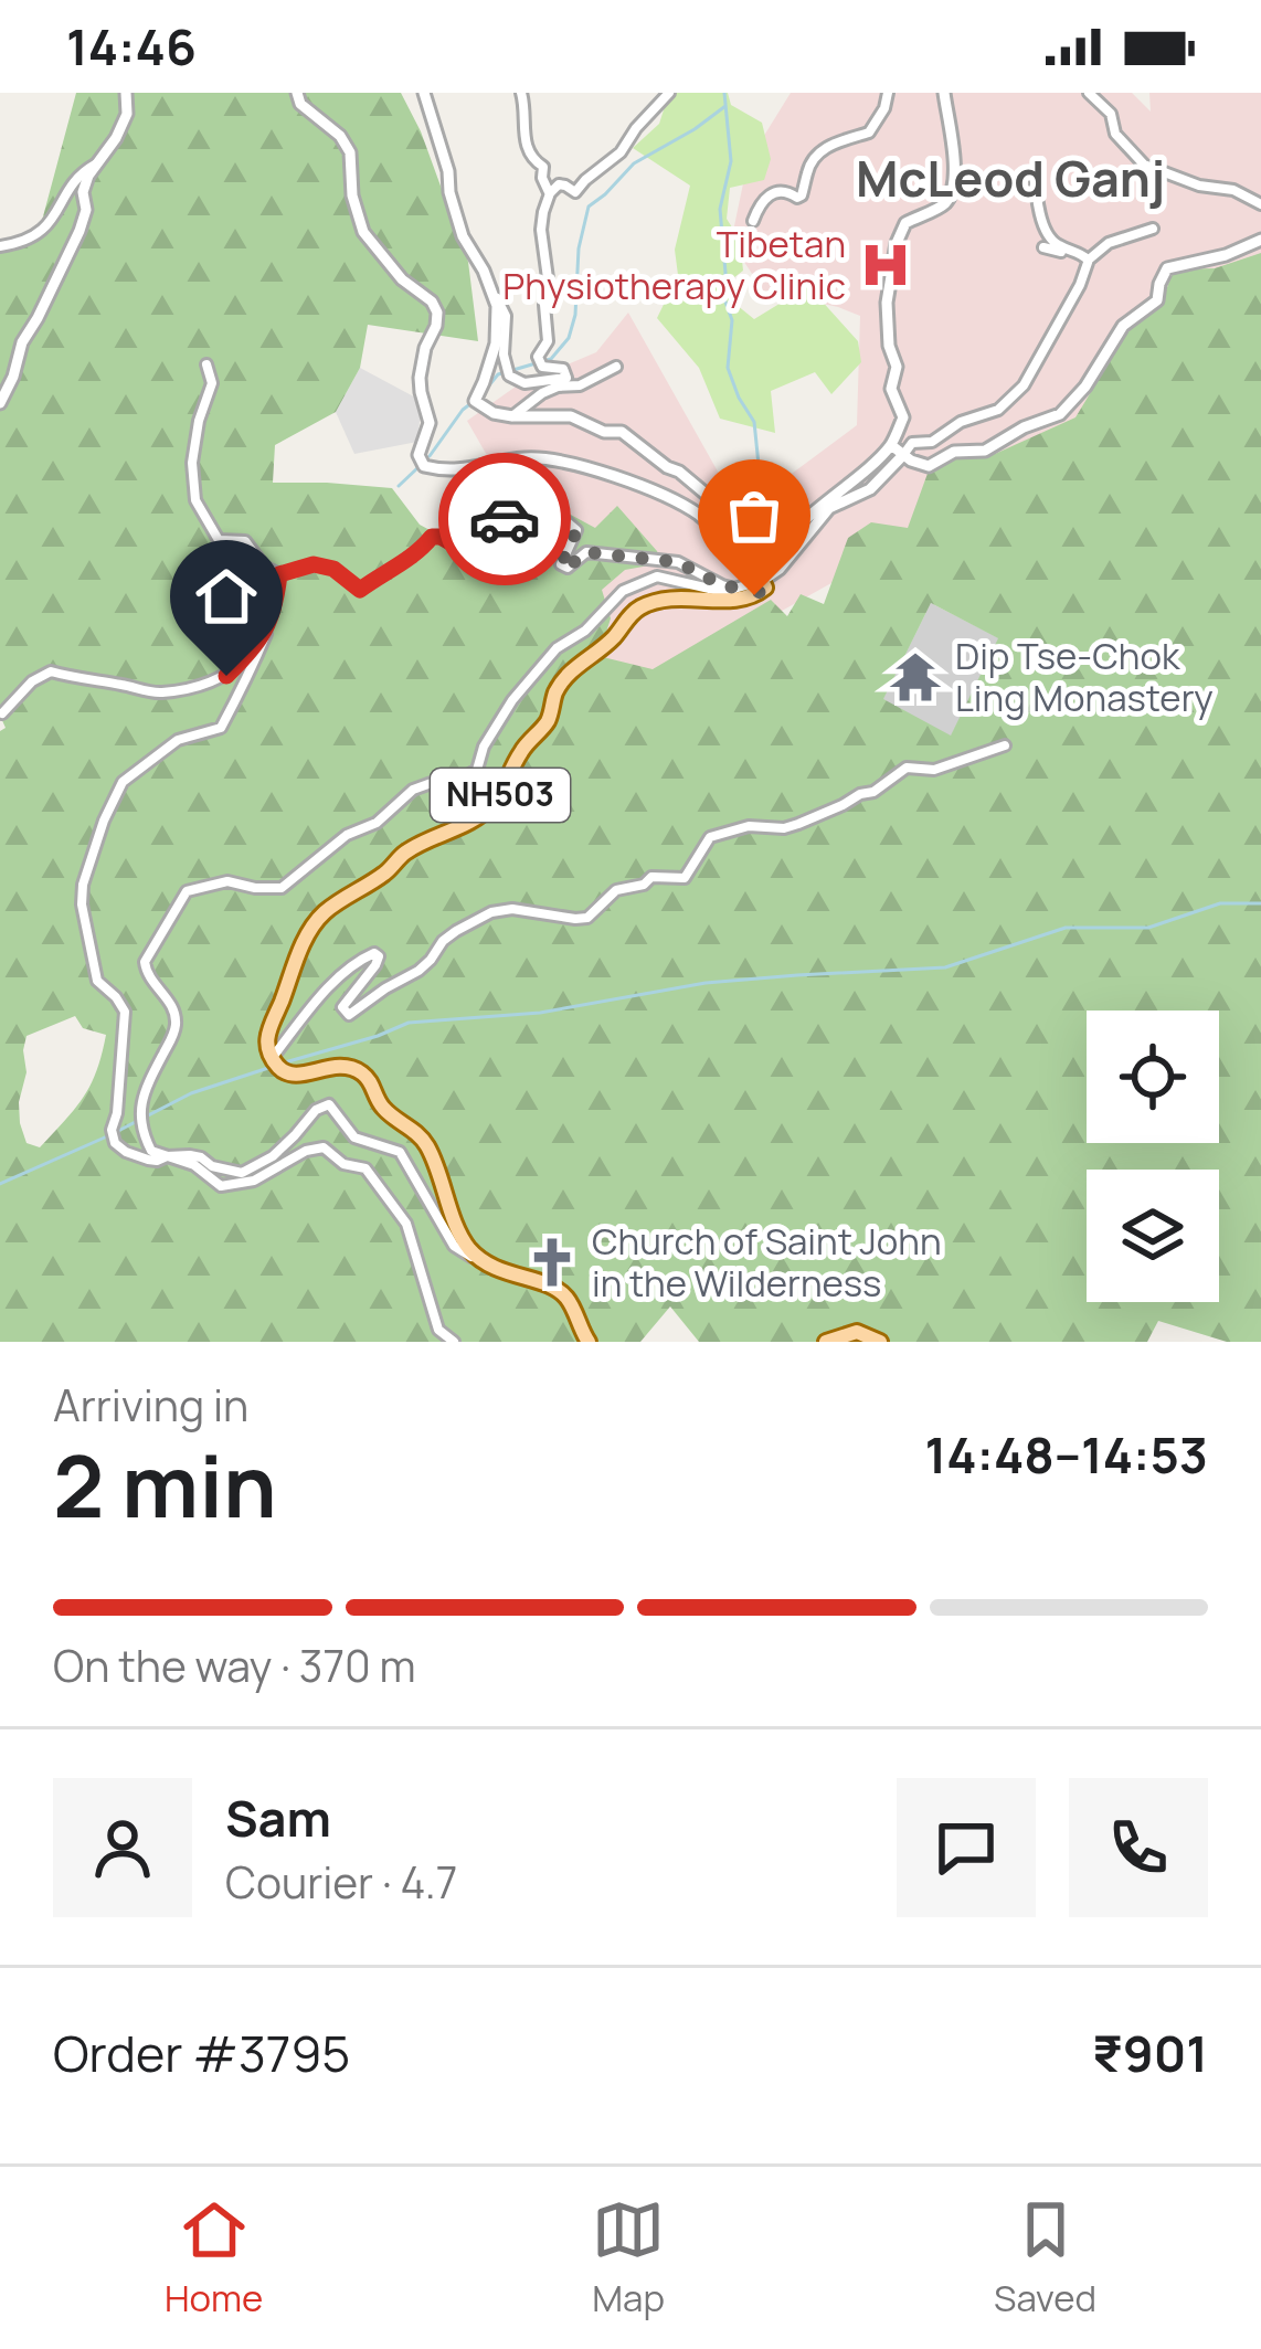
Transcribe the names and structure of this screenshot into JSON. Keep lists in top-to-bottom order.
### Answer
{
  "streets": {
    "main road": ["NH503"]
  },
  "districts": ["McLeod Ganj"],
  "places": {
    "hospital": ["Tibetan Physiotherapy Clinic"],
    "temple": ["Dip Tse-Chok Ling Monastery"],
    "church": ["Church of Saint John in the Wilderness"]
  },
  "page": {
    "status": "14:46",
    "heading": ["2 min", "Arriving in", "14:48–14:53"],
    "panel": [
      "Sam",
      "Courier · 4.7",
      "Order #3795",
      "₹901"
    ],
    "bar": "On the way · 370 m",
    "tabs": ["Home", "Map", "Saved"]
  }
}
